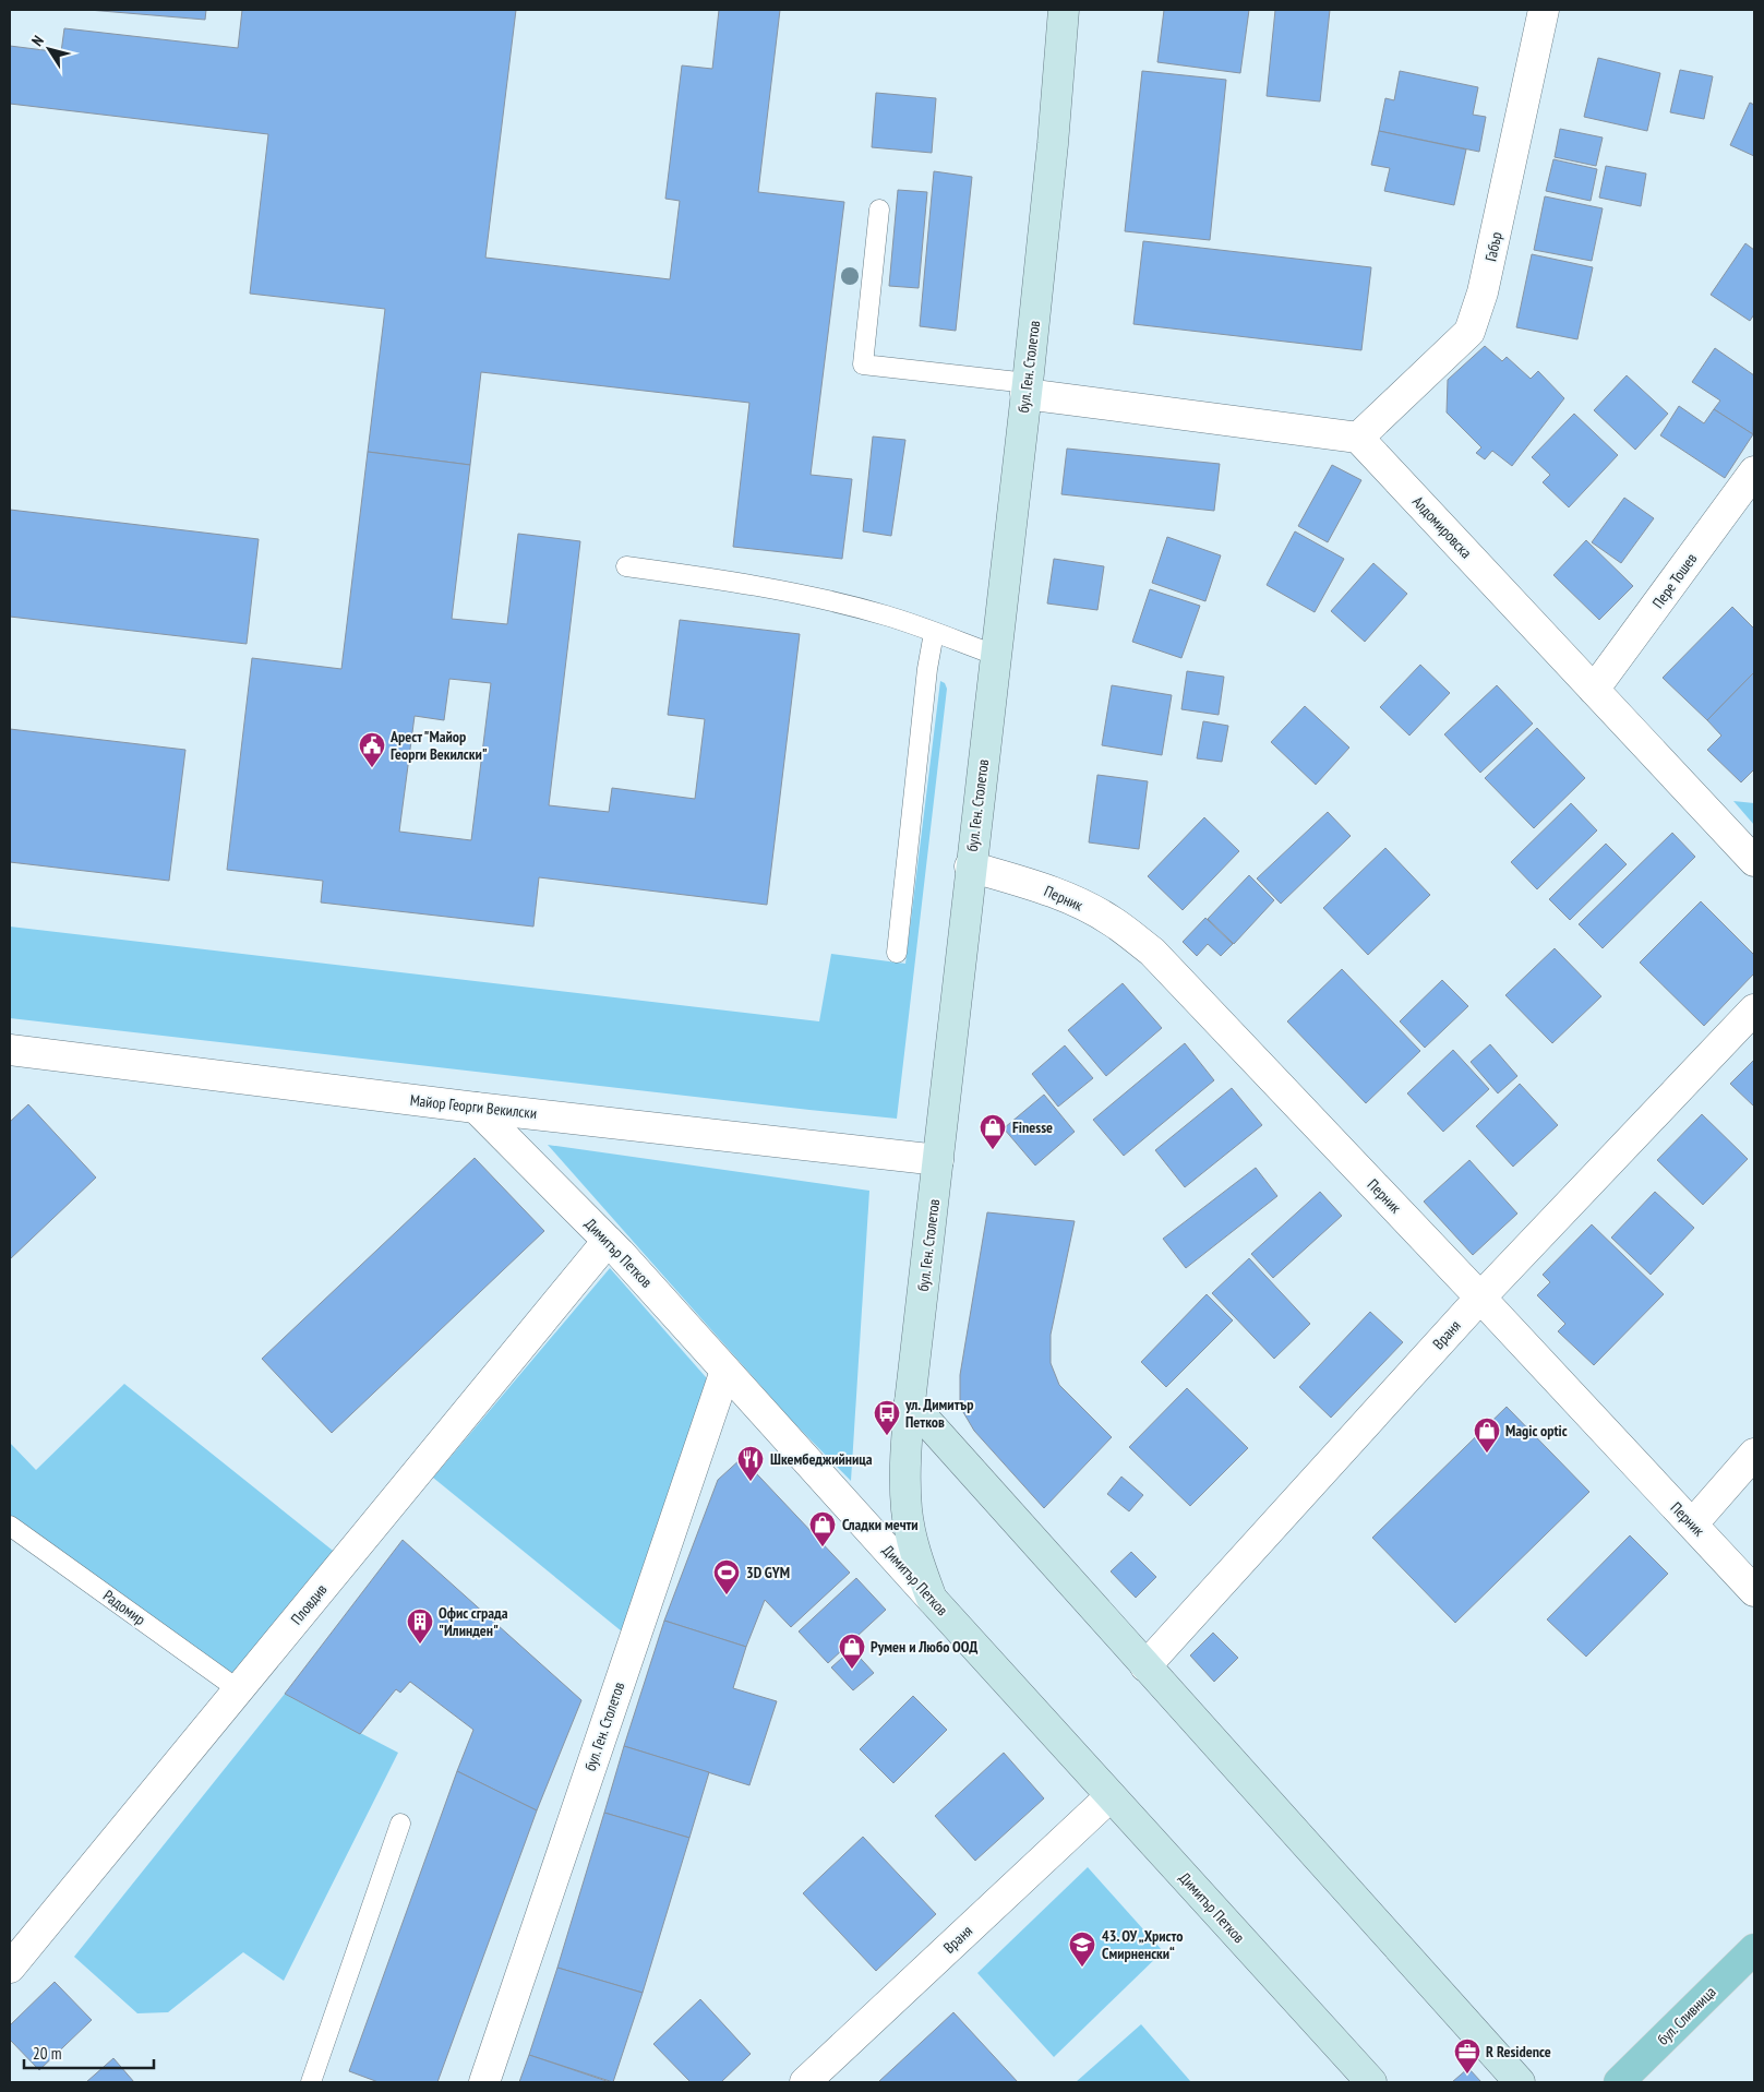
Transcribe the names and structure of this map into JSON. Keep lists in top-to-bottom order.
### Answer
{
  "streets": {
    "main road": ["бул. Сливница"],
    "street": [
      "Габър",
      "бул. Ген. Столетов",
      "Алдомировска",
      "Пере Тошев",
      "Перник",
      "Майор Георги Векилски",
      "Димитър Петков",
      "Враня",
      "Пловдив"
    ],
    "lane": ["Радомир"]
  },
  "crossings": [
    ["Габър", "Алдомировска"],
    ["бул. Ген. Столетов", "Перник"],
    ["бул. Ген. Столетов", "Майор Георги Векилски"],
    ["бул. Ген. Столетов", "Димитър Петков"],
    ["Алдомировска", "Пере Тошев"],
    ["Перник", "Враня"],
    ["Майор Георги Векилски", "Димитър Петков"],
    ["Димитър Петков", "Враня"],
    ["Димитър Петков", "Пловдив"],
    ["Пловдив", "Радомир"]
  ],
  "places": {
    "public building": ["Арест \"Майор Георги Векилски\""],
    "shop": [
      "Finesse",
      "Magic optic",
      "Сладки мечти",
      "Румен и Любо ООД"
    ],
    "bus stop": ["ул. Димитър Петков"],
    "restaurant": ["Шкембеджийница"],
    "sports": ["3D GYM"],
    "building": ["Офис сграда \"Илинден\""],
    "school or university": ["43. ОУ „Христо Смирненски“"],
    "office": ["R Residence"]
  },
  "scale_bar": "20 m",
  "north": "top left"
}
